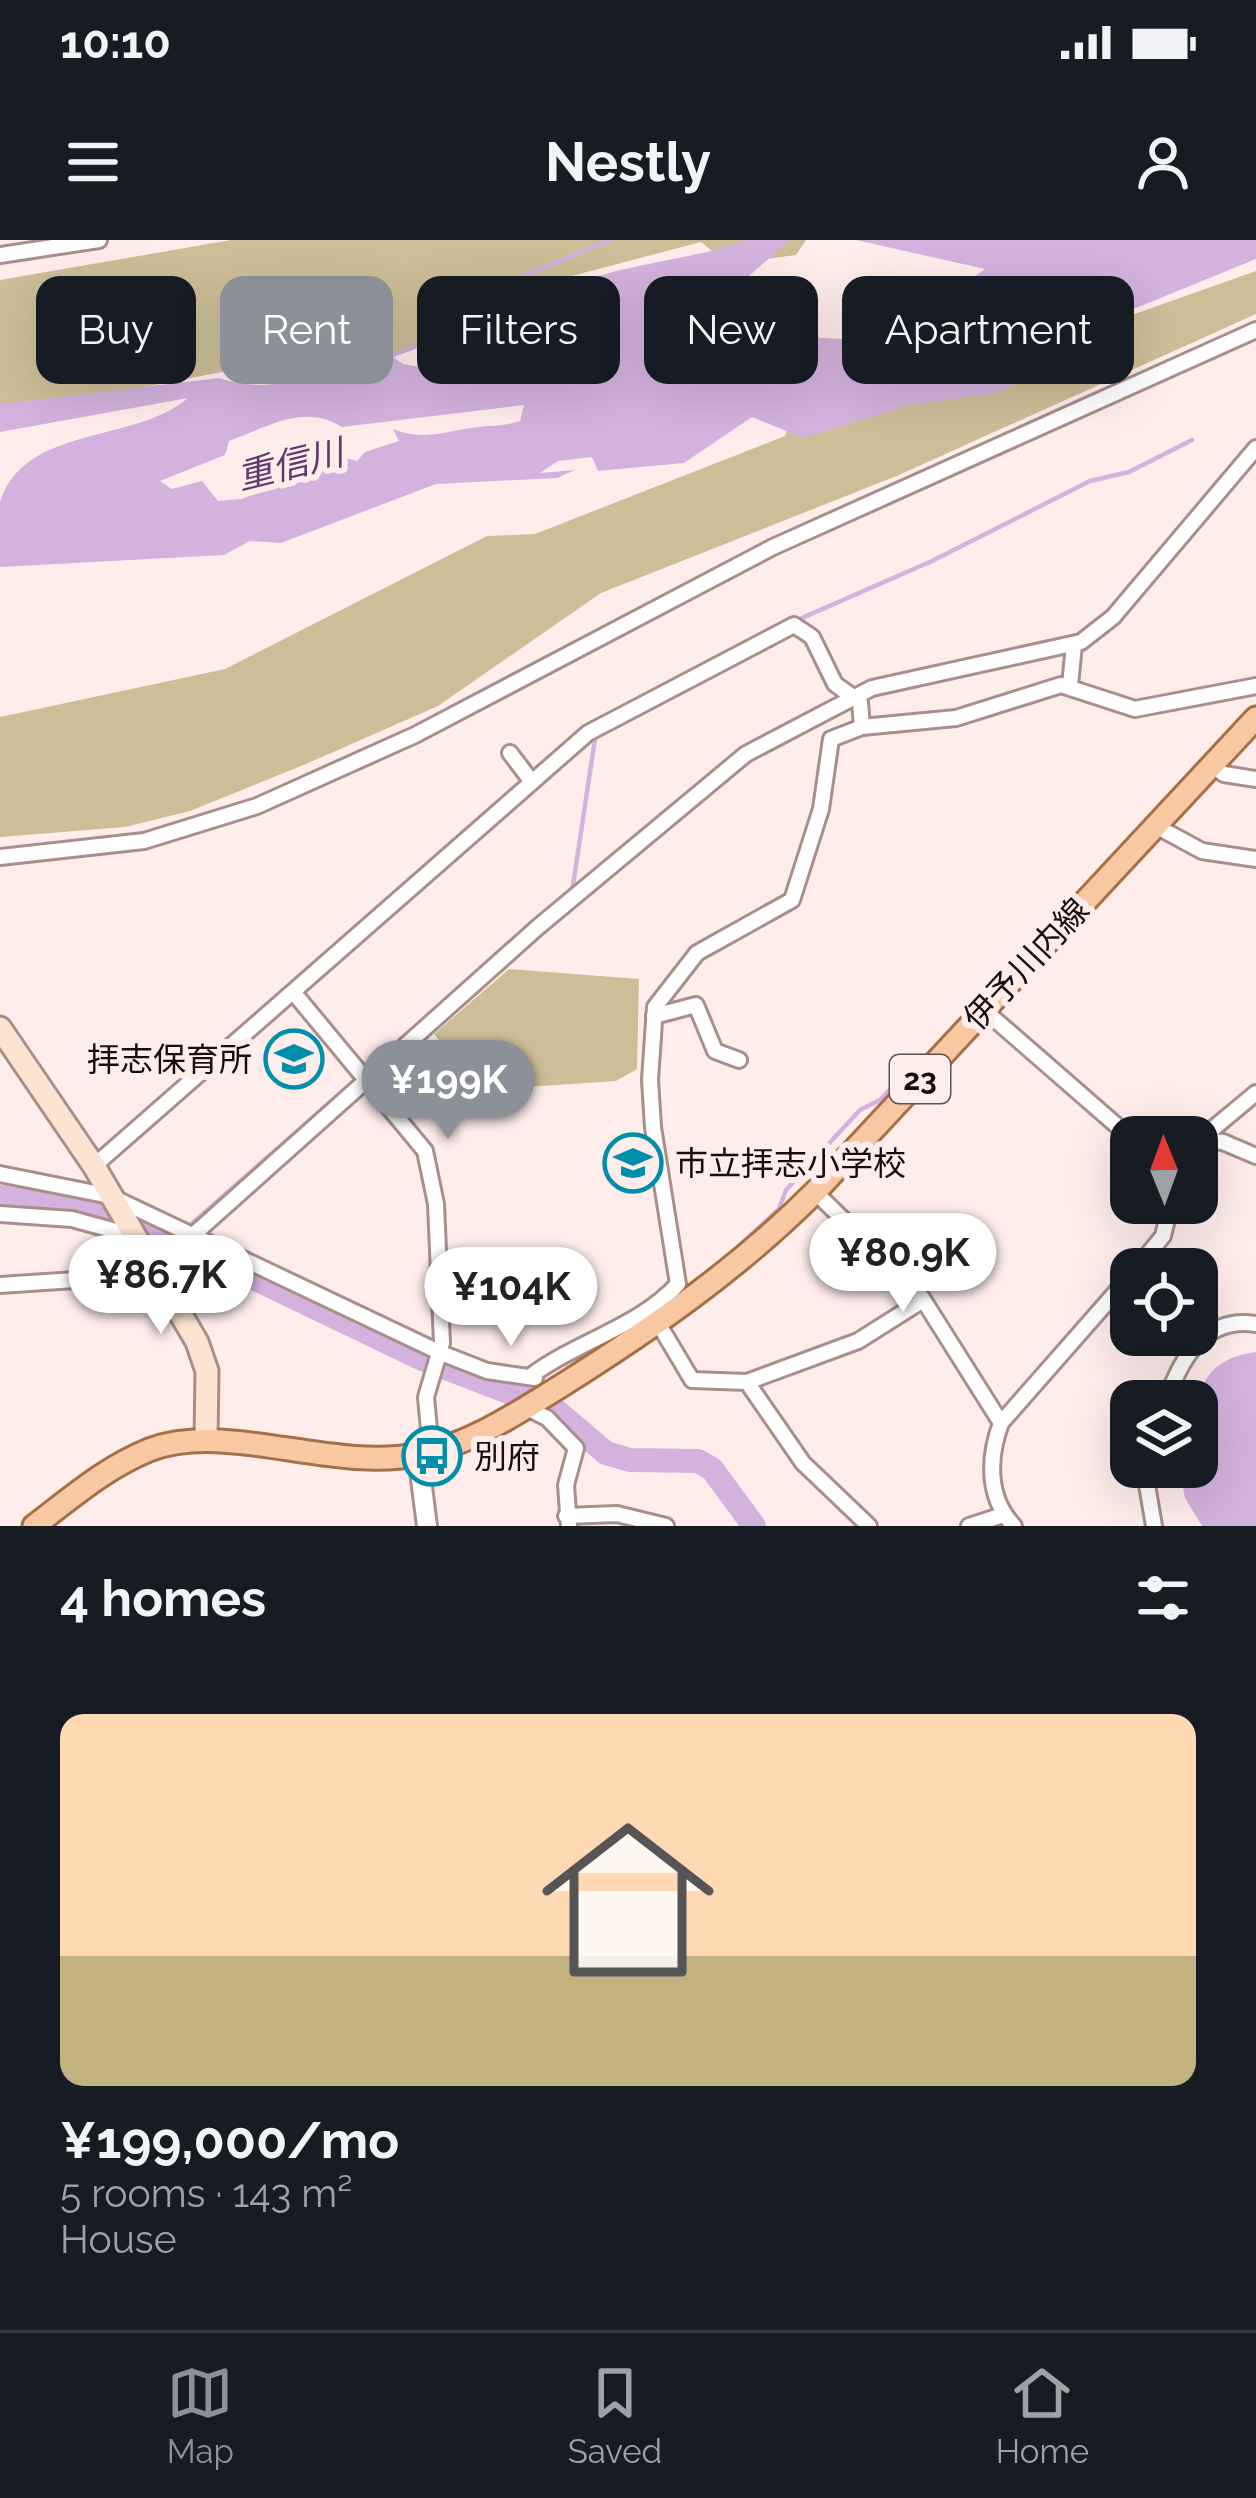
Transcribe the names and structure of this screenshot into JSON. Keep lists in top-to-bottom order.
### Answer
{
  "streets": {
    "main road": ["伊予川内線", "23"]
  },
  "water": ["重信川"],
  "places": {
    "school or university": ["拝志保育所", "市立拝志小学校"],
    "bus stop": ["別府"]
  },
  "north": "top",
  "page": {
    "status": "10:10",
    "header": "Nestly",
    "chip": [
      "Buy",
      "Rent",
      "Filters",
      "New",
      "Apartment"
    ],
    "price": [
      "¥199K",
      "¥80.9K",
      "¥86.7K",
      "¥104K"
    ],
    "heading": "4 homes",
    "list": [
      {
        "name": "¥199,000/mo",
        "note": "5 rooms · 143 m² · House"
      }
    ],
    "tabs": ["Map", "Saved", "Home"]
  }
}
